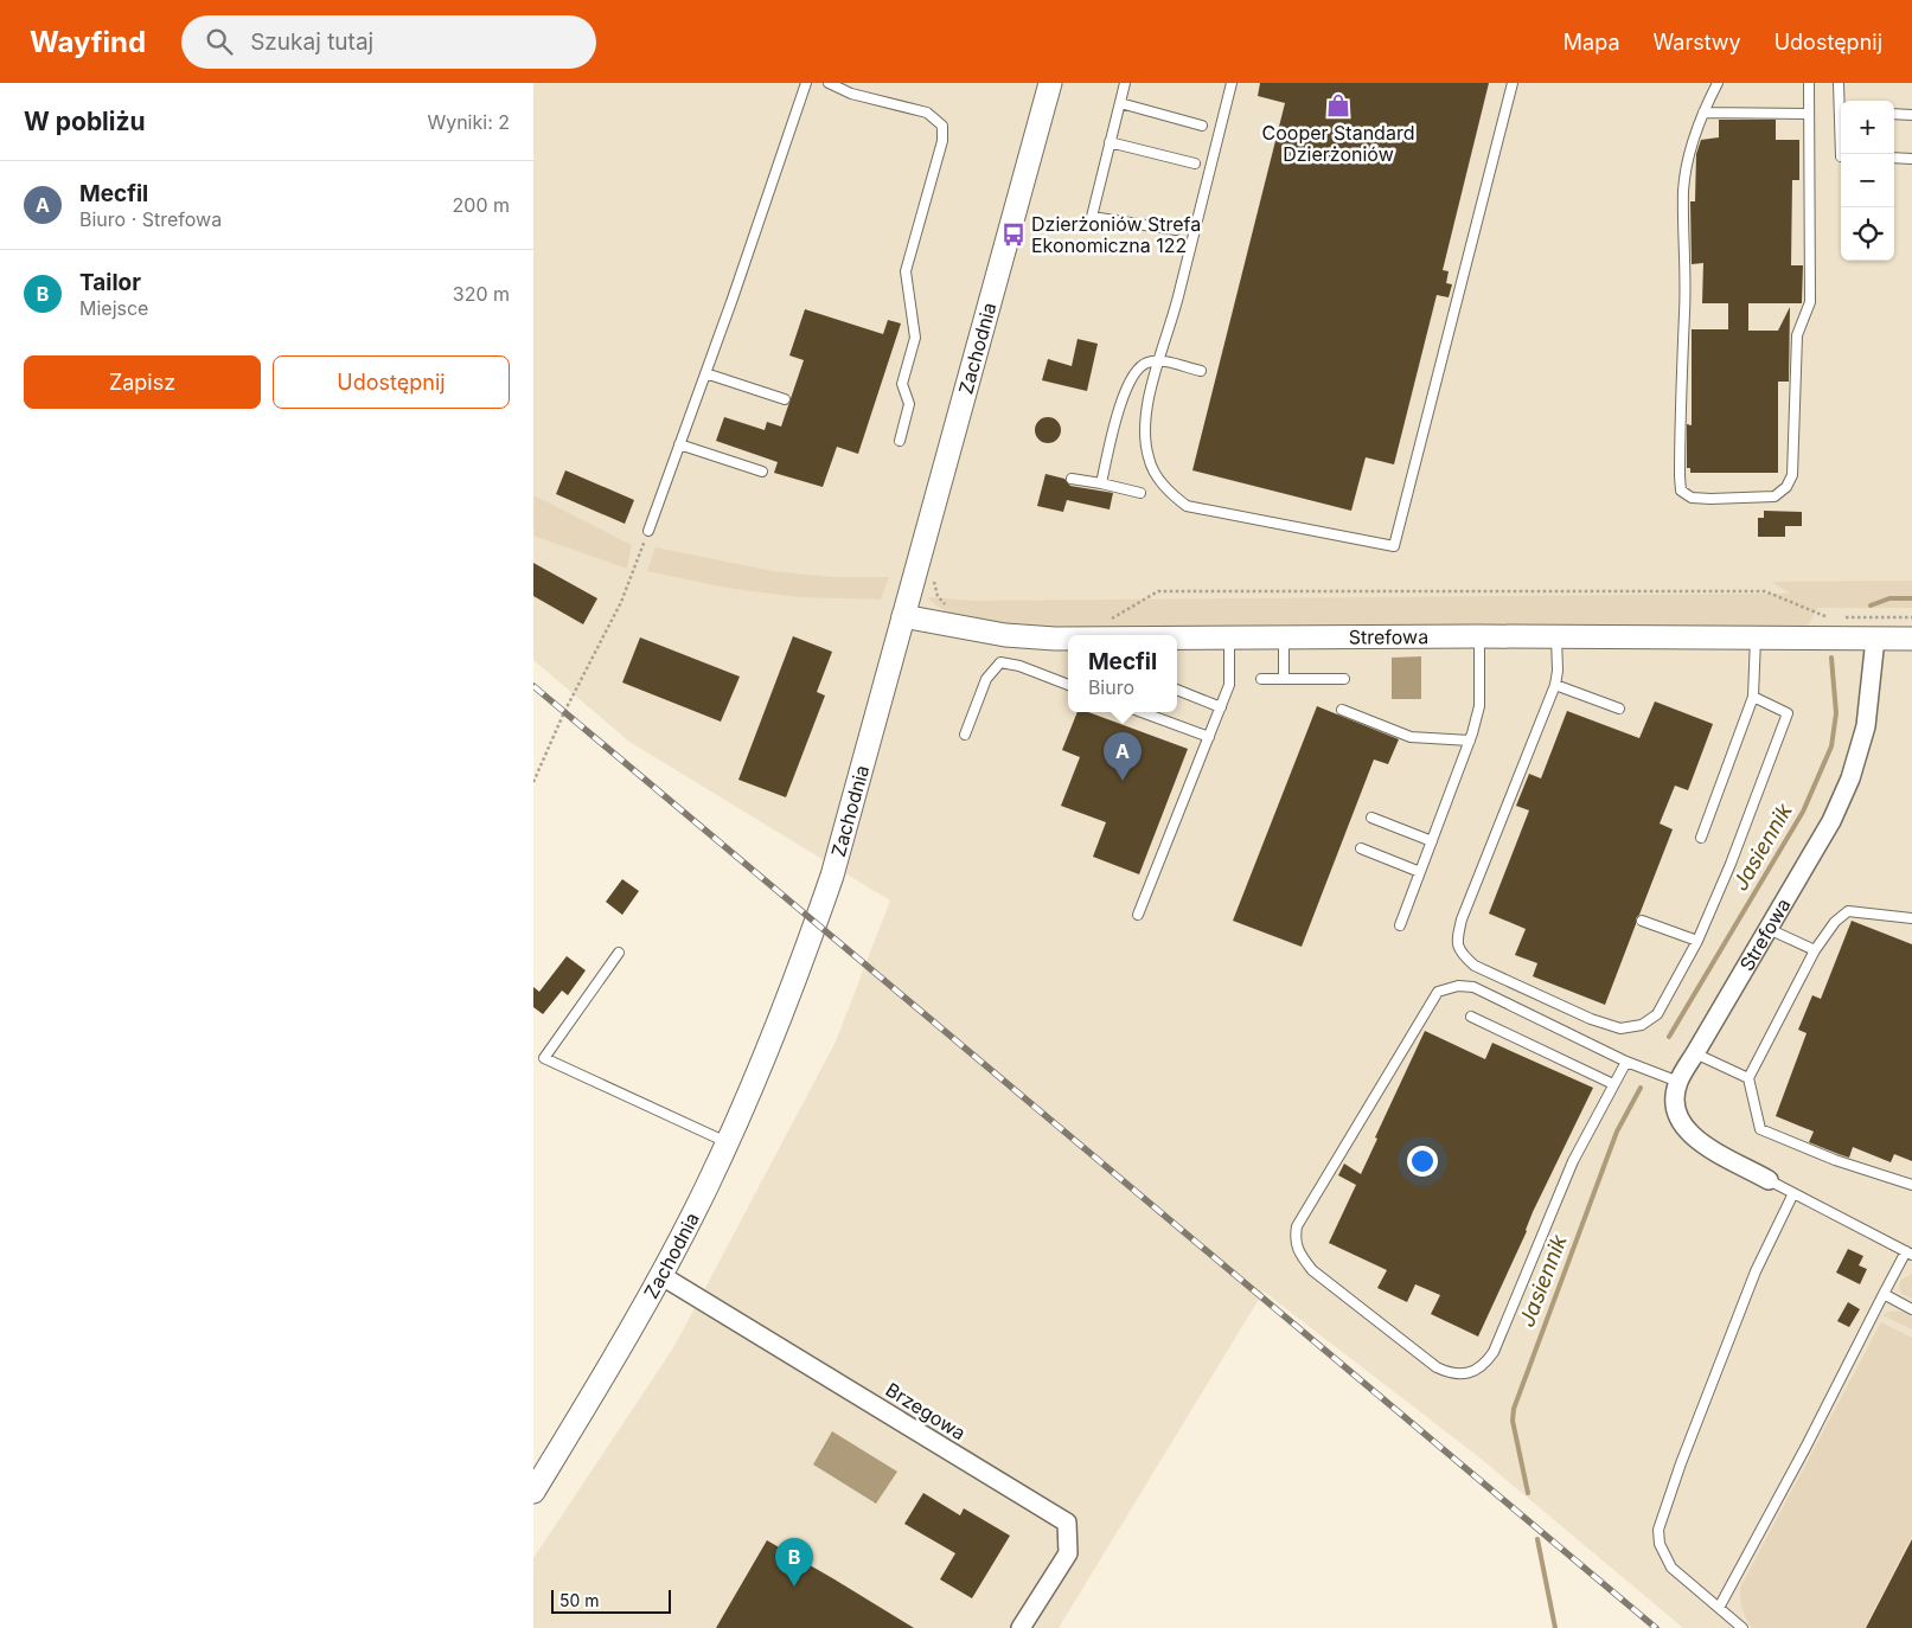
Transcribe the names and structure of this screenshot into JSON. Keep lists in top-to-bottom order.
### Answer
{
  "streets": {
    "street": ["Zachodnia", "Strefowa", "Brzegowa"]
  },
  "crossings": [
    ["Zachodnia", "Strefowa"],
    ["Zachodnia", "Brzegowa"]
  ],
  "water": ["Jasiennik"],
  "places": {
    "shop": ["Cooper Standard Dzierżoniów"],
    "bus stop": ["Dzierżoniów Strefa Ekonomiczna 122"]
  },
  "scale_bar": "50 m",
  "page": {
    "header": "Wayfind",
    "search": "Szukaj tutaj",
    "nav": ["Mapa", "Warstwy", "Udostępnij"],
    "heading": ["W pobliżu", "Wyniki: 2"],
    "map_buttons": ["+", "−"],
    "list": [
      {
        "mark": "A",
        "name": "Mecfil",
        "note": "Biuro · Strefowa",
        "value": "200 m"
      },
      {
        "mark": "B",
        "name": "Tailor",
        "note": "Miejsce",
        "value": "320 m"
      }
    ],
    "buttons": ["Zapisz", "Udostępnij"],
    "popup": ["Mecfil", "Biuro"],
    "pins": ["A", "B"],
    "scale": "50 m"
  }
}
